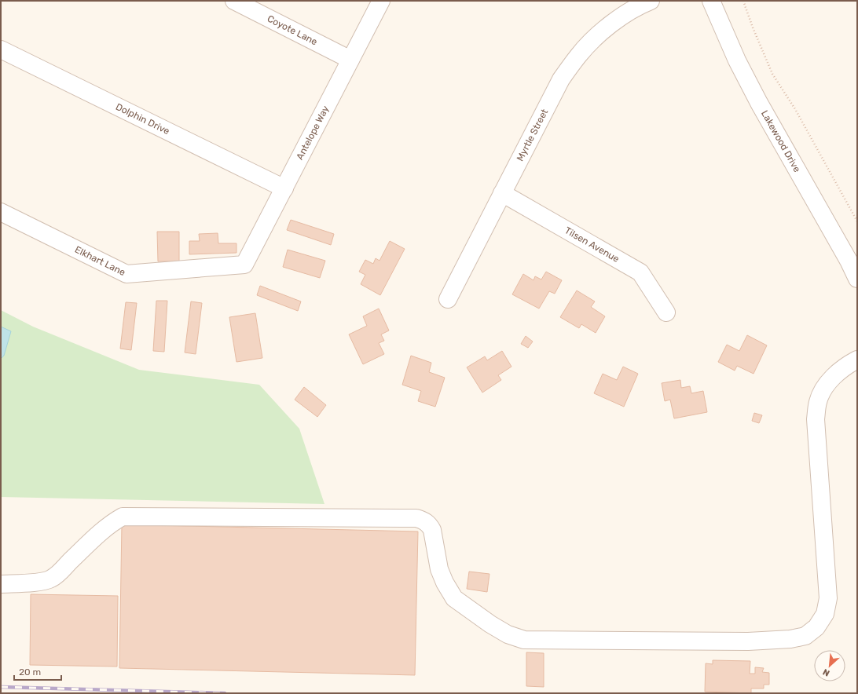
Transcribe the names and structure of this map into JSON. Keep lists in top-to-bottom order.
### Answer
{
  "streets": {
    "street": [
      "Coyote Lane",
      "Dolphin Drive",
      "Antelope Way",
      "Myrtle Street",
      "Lakewood Drive",
      "Tilsen Avenue",
      "Elkhart Lane"
    ]
  },
  "crossings": [
    ["Coyote Lane", "Antelope Way"],
    ["Dolphin Drive", "Antelope Way"],
    ["Antelope Way", "Elkhart Lane"],
    ["Myrtle Street", "Tilsen Avenue"]
  ],
  "scale_bar": "20 m",
  "north": "bottom left"
}
